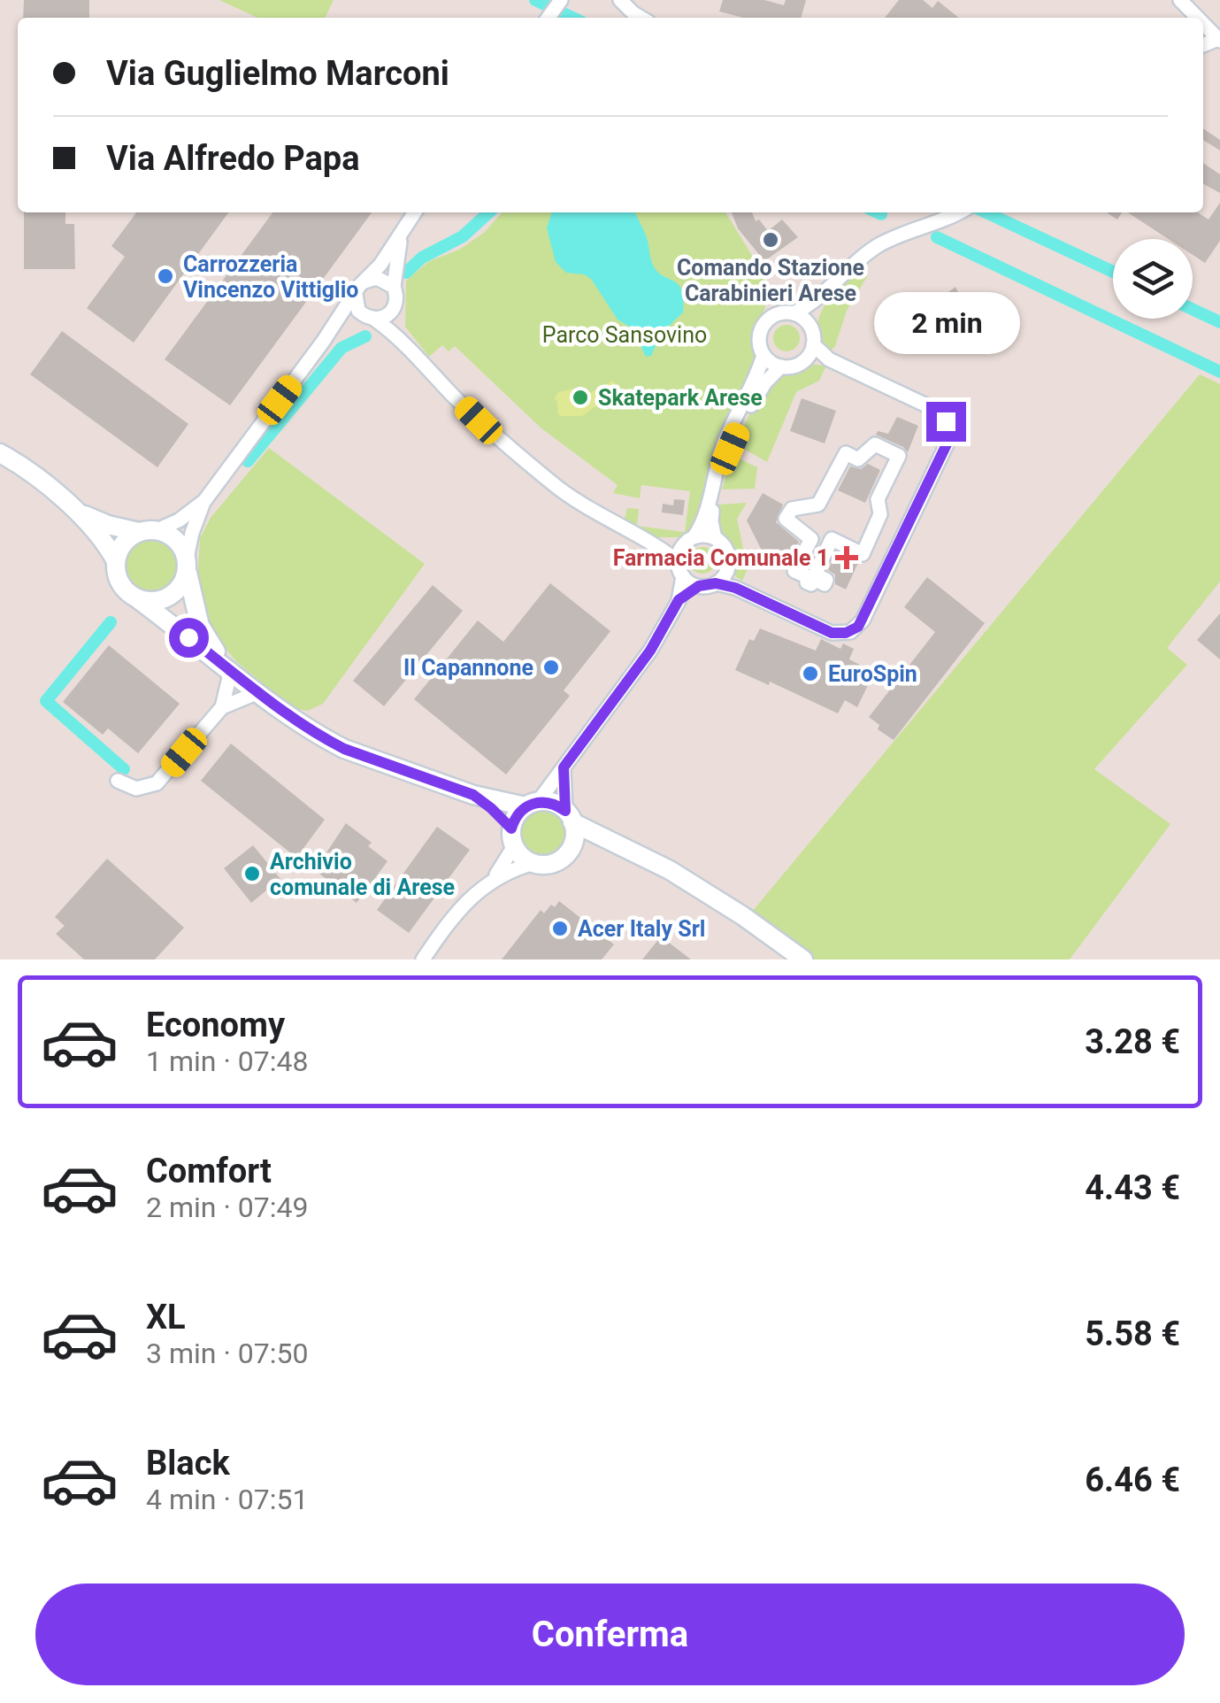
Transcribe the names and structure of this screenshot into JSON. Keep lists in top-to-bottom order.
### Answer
{
  "parks": ["Parco Sansovino"],
  "places": {
    "other": [
      "Comando Stazione Carabinieri Arese",
      "Carrozzeria Vincenzo Vittiglio",
      "Skatepark Arese",
      "Il Capannone",
      "EuroSpin",
      "Archivio comunale di Arese",
      "Acer Italy Srl"
    ],
    "health": ["Farmacia Comunale 1"]
  },
  "page": {
    "banner": ["Via Guglielmo Marconi", "Via Alfredo Papa"],
    "bubble": "2 min",
    "list": [
      {
        "name": "Economy",
        "note": "1 min · 07:48",
        "value": "3.28 €"
      },
      {
        "name": "Comfort",
        "note": "2 min · 07:49",
        "value": "4.43 €"
      },
      {
        "name": "XL",
        "note": "3 min · 07:50",
        "value": "5.58 €"
      },
      {
        "name": "Black",
        "note": "4 min · 07:51",
        "value": "6.46 €"
      }
    ],
    "buttons": "Conferma"
  }
}
